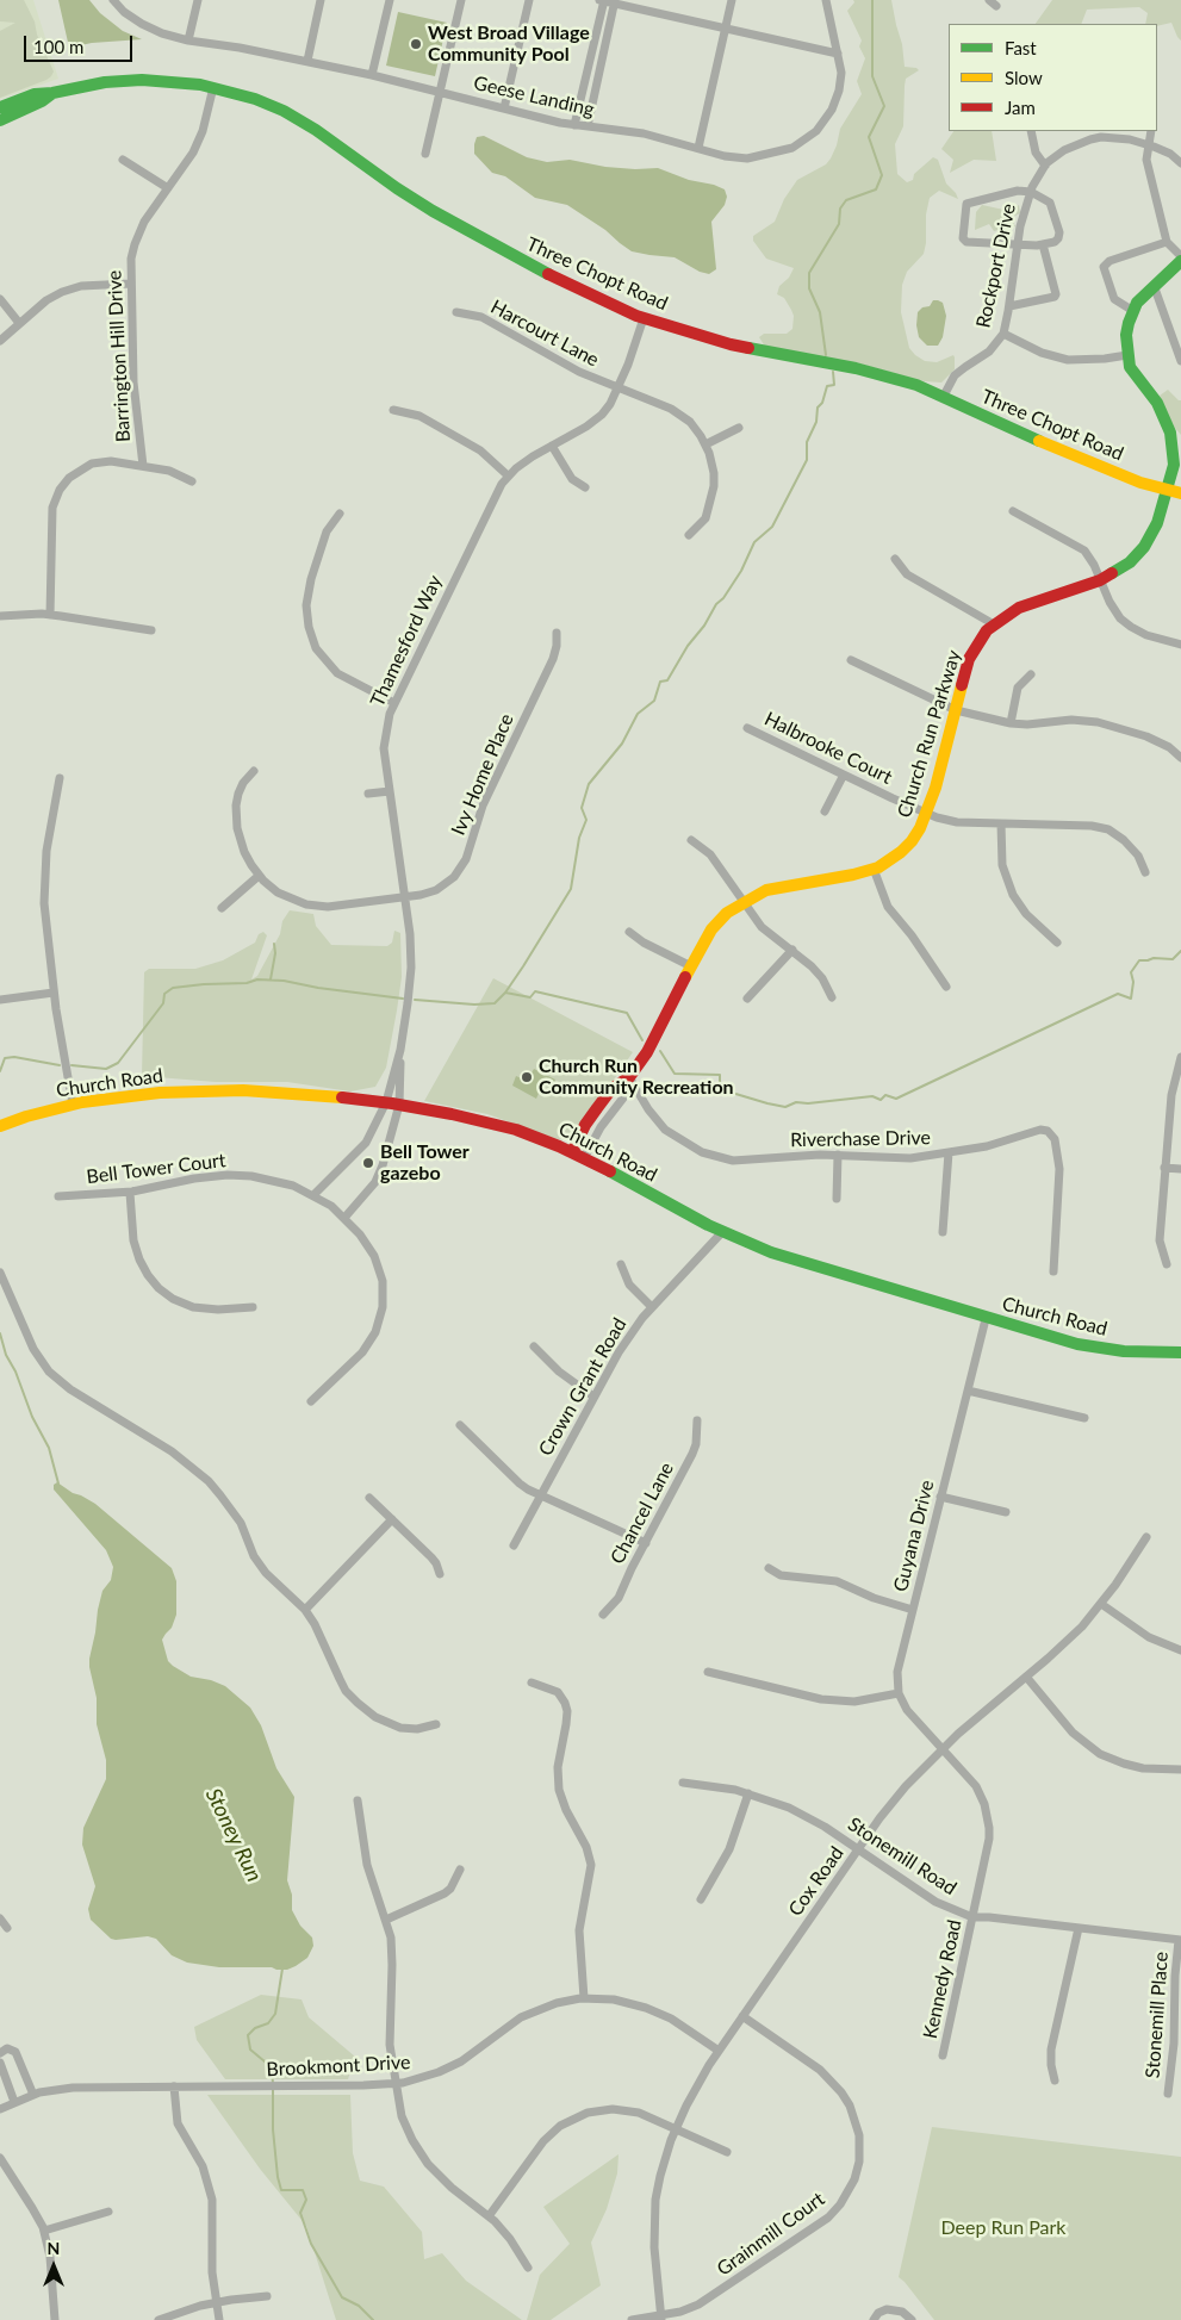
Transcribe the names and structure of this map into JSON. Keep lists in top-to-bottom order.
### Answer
{
  "streets": {
    "main road": ["Three Chopt Road", "Church Run Parkway", "Church Road"],
    "street": [
      "Geese Landing",
      "Rockport Drive",
      "Harcourt Lane",
      "Barrington Hill Drive",
      "Thamesford Way",
      "Halbrooke Court",
      "Ivy Home Place",
      "Riverchase Drive",
      "Bell Tower Court",
      "Crown Grant Road",
      "Chancel Lane",
      "Guyana Drive",
      "Stonemill Road",
      "Cox Road",
      "Kennedy Road",
      "Stonemill Place",
      "Brookmont Drive",
      "Grainmill Court"
    ]
  },
  "crossings": [
    ["Rockport Drive", "Three Chopt Road"],
    ["Three Chopt Road", "Barrington Hill Drive"],
    ["Three Chopt Road", "Thamesford Way"],
    ["Three Chopt Road", "Church Run Parkway"],
    ["Harcourt Lane", "Thamesford Way"],
    ["Thamesford Way", "Ivy Home Place"],
    ["Thamesford Way", "Church Road"],
    ["Thamesford Way", "Bell Tower Court"],
    ["Church Run Parkway", "Halbrooke Court"],
    ["Church Run Parkway", "Church Road"],
    ["Church Run Parkway", "Riverchase Drive"],
    ["Church Road", "Crown Grant Road"],
    ["Church Road", "Guyana Drive"],
    ["Stonemill Road", "Cox Road"],
    ["Stonemill Road", "Kennedy Road"],
    ["Stonemill Road", "Stonemill Place"],
    ["Cox Road", "Kennedy Road"],
    ["Cox Road", "Brookmont Drive"],
    ["Cox Road", "Grainmill Court"]
  ],
  "water": ["Stoney Run"],
  "parks": ["Deep Run Park"],
  "places": ["West Broad Village Community Pool", "Church Run Community Recreation", "Bell Tower gazebo"],
  "legend": ["Fast", "Slow", "Jam"],
  "scale_bar": "100 m",
  "north": "top"
}
